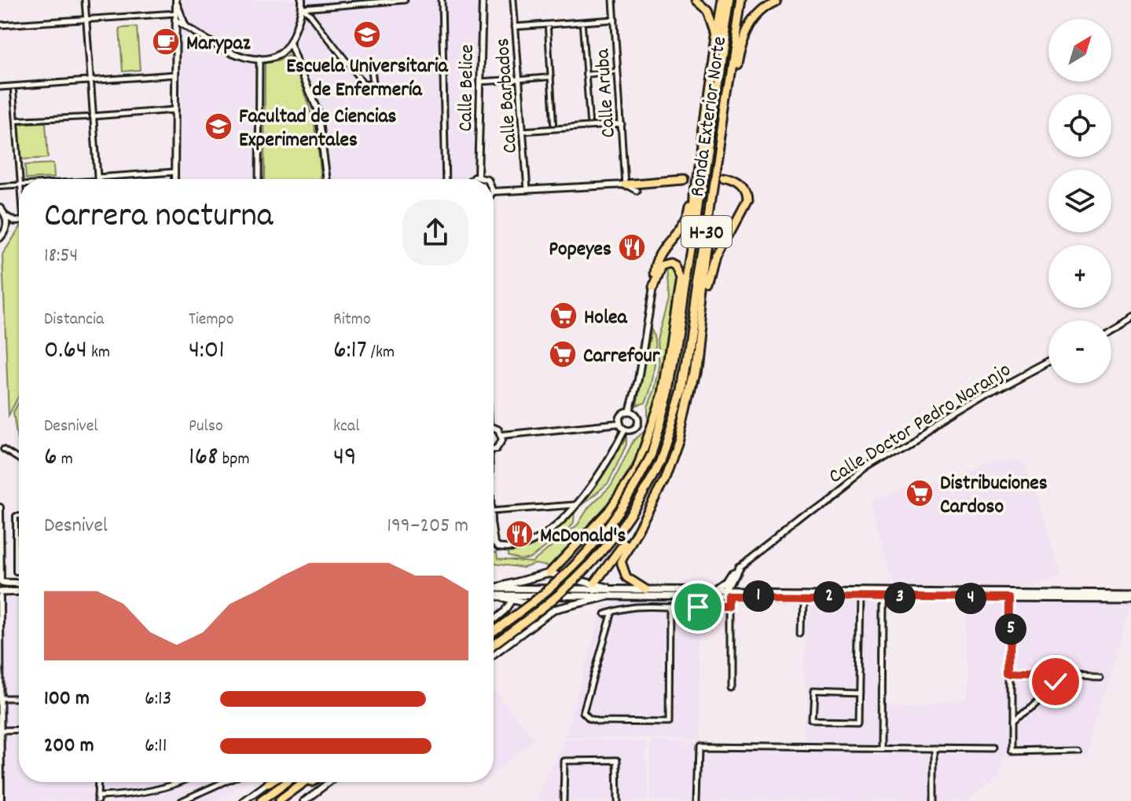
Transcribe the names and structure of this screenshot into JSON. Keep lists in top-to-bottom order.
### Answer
{
  "streets": {
    "highway": ["Ronda Exterior Norte", "H-30"],
    "street": [
      "Calle Belice",
      "Calle Aruba",
      "Calle Barbados",
      "Calle Doctor Pedro Naranjo"
    ]
  },
  "places": {
    "school or university": ["Escuela Universitaria de Enfermería", "Facultad de Ciencias Experimentales"],
    "cafe": ["Marypaz"],
    "restaurant": ["Popeyes", "McDonald's"],
    "supermarket": ["Holea", "Carrefour", "Distribuciones Cardoso"]
  },
  "north": "top right",
  "page": {
    "map_buttons": ["+", "−"],
    "heading": ["Carrera nocturna", "18:54"],
    "stats": [
      ["Distancia", "0.64 km"],
      ["Tiempo", "4:01"],
      ["Ritmo", "6:17 /km"],
      ["Desnivel", "6 m"],
      ["Pulso", "168 bpm"],
      ["kcal", "49"]
    ],
    "chart": ["Desnivel", "199–205 m"],
    "pins": [
      "1",
      "2",
      "3",
      "4",
      "5"
    ],
    "list": [
      {
        "name": "100 m",
        "note": "6:13"
      },
      {
        "name": "200 m",
        "note": "6:11"
      }
    ]
  }
}
